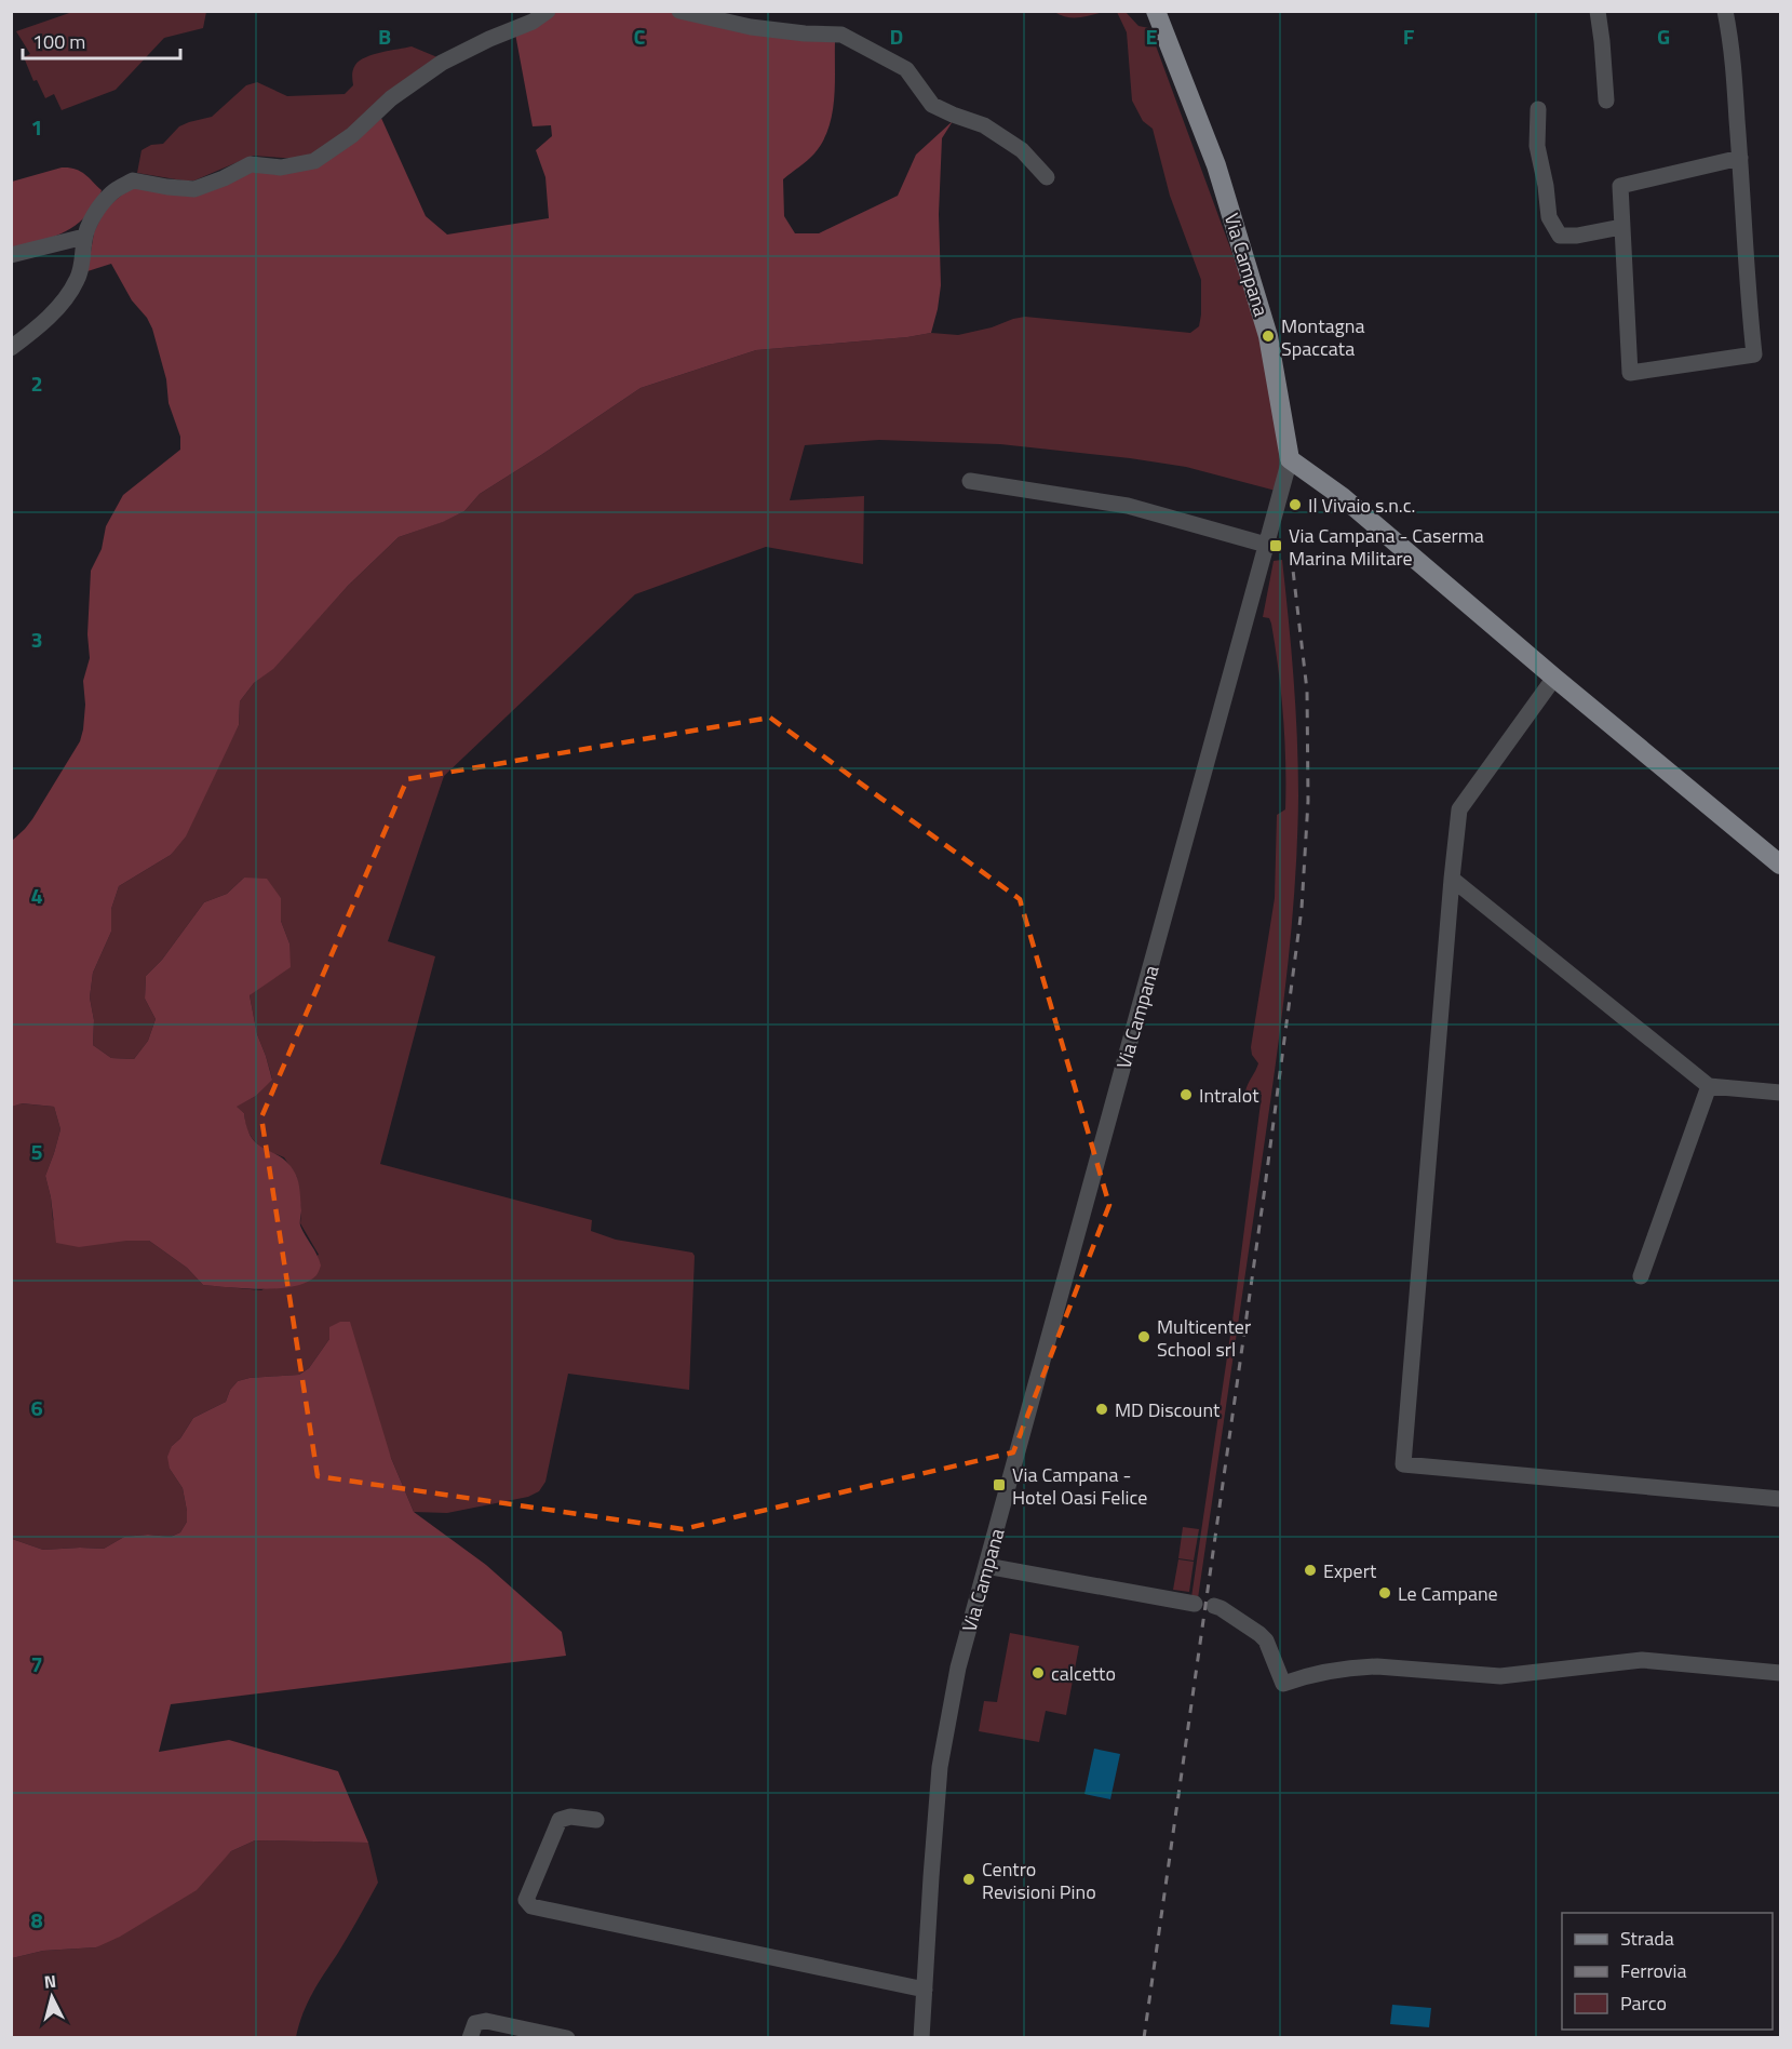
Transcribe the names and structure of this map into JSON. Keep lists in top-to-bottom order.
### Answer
{
  "streets": {
    "main road": ["Via Campana"]
  },
  "places": {
    "other": [
      "Montagna Spaccata",
      "Il Vivaio s.n.c.",
      "Intralot",
      "Multicenter School srl",
      "MD Discount",
      "Expert",
      "Le Campane",
      "calcetto",
      "Centro Revisioni Pino"
    ],
    "transit": ["Via Campana - Caserma Marina Militare", "Via Campana - Hotel Oasi Felice"]
  },
  "legend": ["Strada", "Ferrovia", "Parco"],
  "scale_bar": "100 m",
  "north": "top",
  "grid": {
    "columns": [
      "B",
      "C",
      "D",
      "E",
      "F",
      "G"
    ],
    "rows": [
      "1",
      "2",
      "3",
      "4",
      "5",
      "6",
      "7",
      "8"
    ]
  }
}
